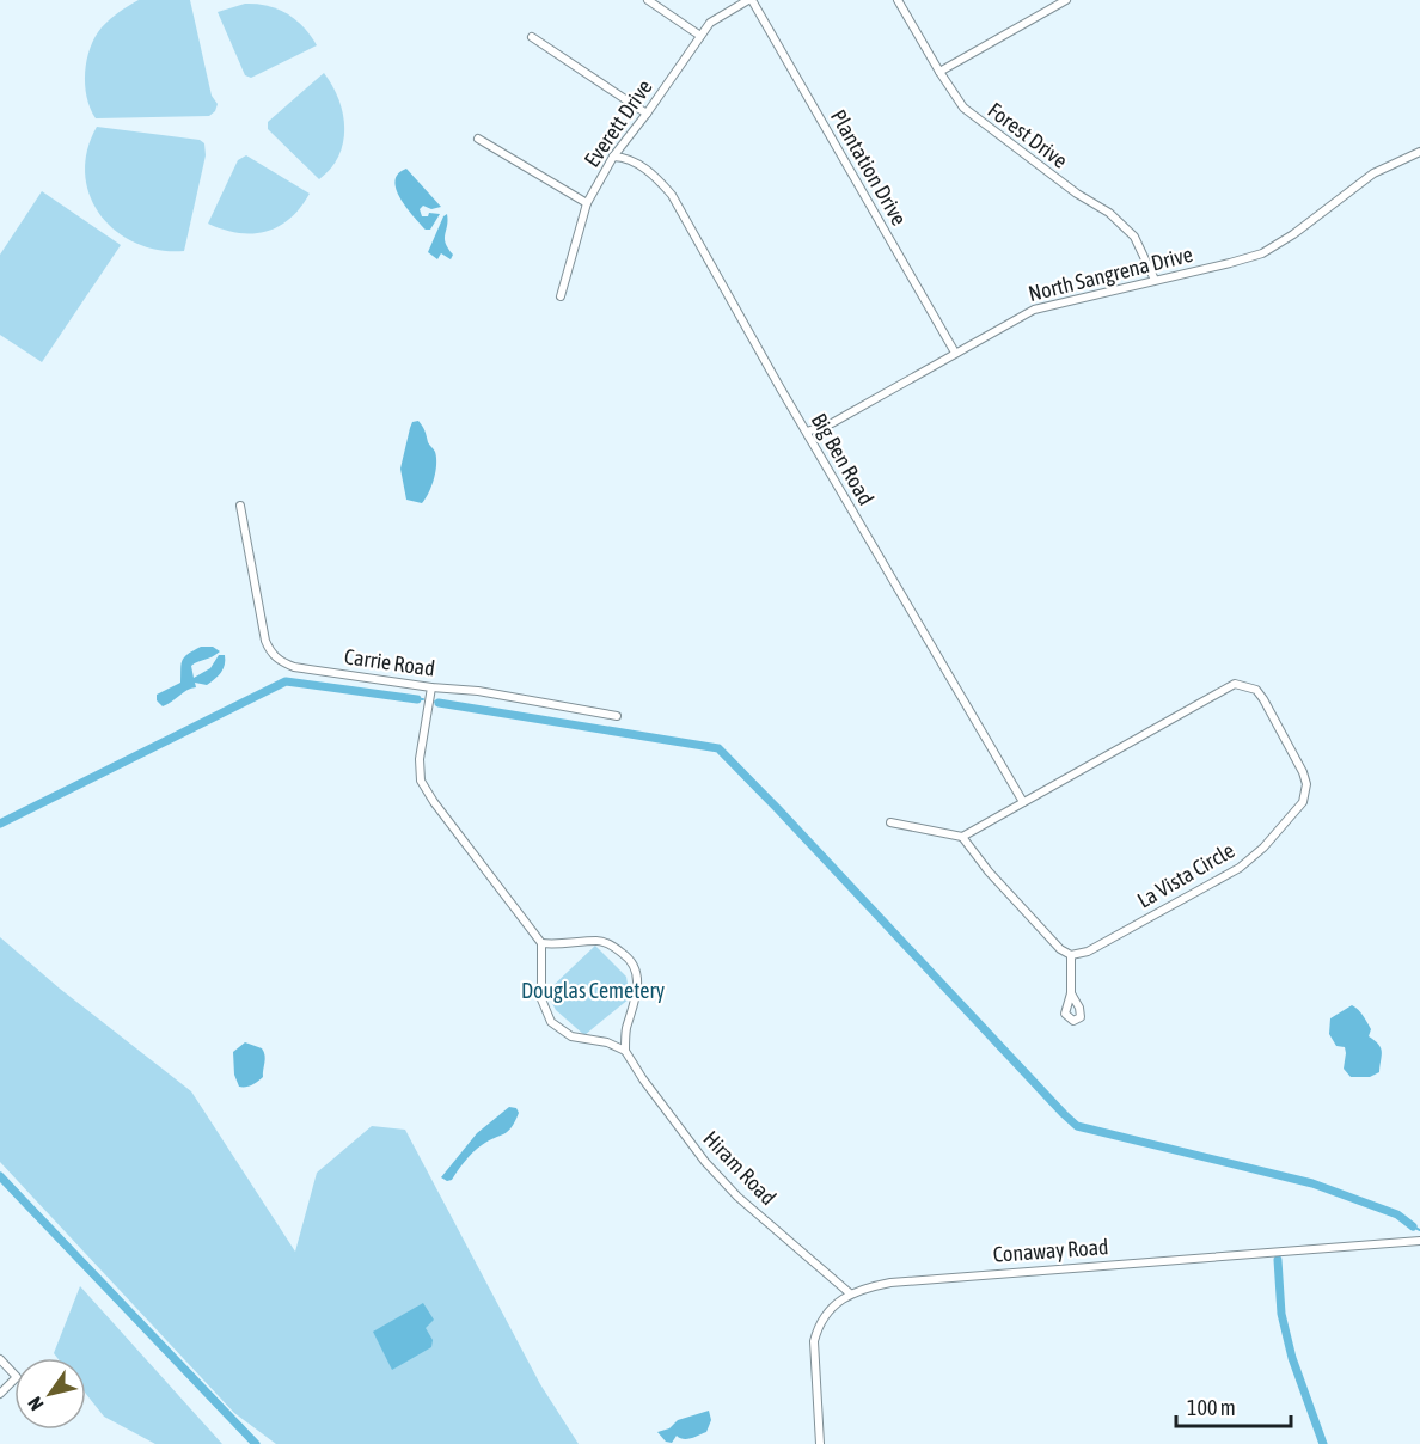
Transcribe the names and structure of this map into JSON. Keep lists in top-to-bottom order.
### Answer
{
  "streets": {
    "street": [
      "Everett Drive",
      "Forest Drive",
      "Plantation Drive",
      "North Sangrena Drive",
      "Big Ben Road",
      "Carrie Road",
      "La Vista Circle",
      "Hiram Road",
      "Conaway Road"
    ]
  },
  "crossings": [
    ["Everett Drive", "Plantation Drive"],
    ["Everett Drive", "Big Ben Road"],
    ["Forest Drive", "North Sangrena Drive"],
    ["Plantation Drive", "North Sangrena Drive"],
    ["North Sangrena Drive", "Big Ben Road"],
    ["Big Ben Road", "La Vista Circle"],
    ["Hiram Road", "Conaway Road"]
  ],
  "parks": ["Douglas Cemetery"],
  "scale_bar": "100 m",
  "north": "bottom left"
}
